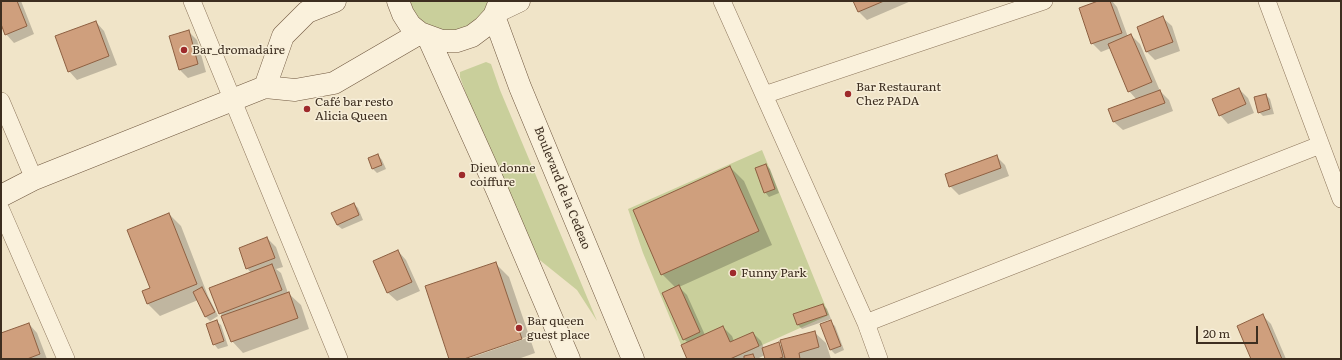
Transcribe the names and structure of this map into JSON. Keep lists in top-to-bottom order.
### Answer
{
  "streets": {
    "main road": ["Boulevard de la Cedeao"]
  },
  "places": [
    "Bar_dromadaire",
    "Bar Restaurant Chez PADA",
    "Café bar resto Alicia Queen",
    "Dieu donne coiffure",
    "Funny Park",
    "Bar queen guest place"
  ],
  "scale_bar": "20 m"
}
